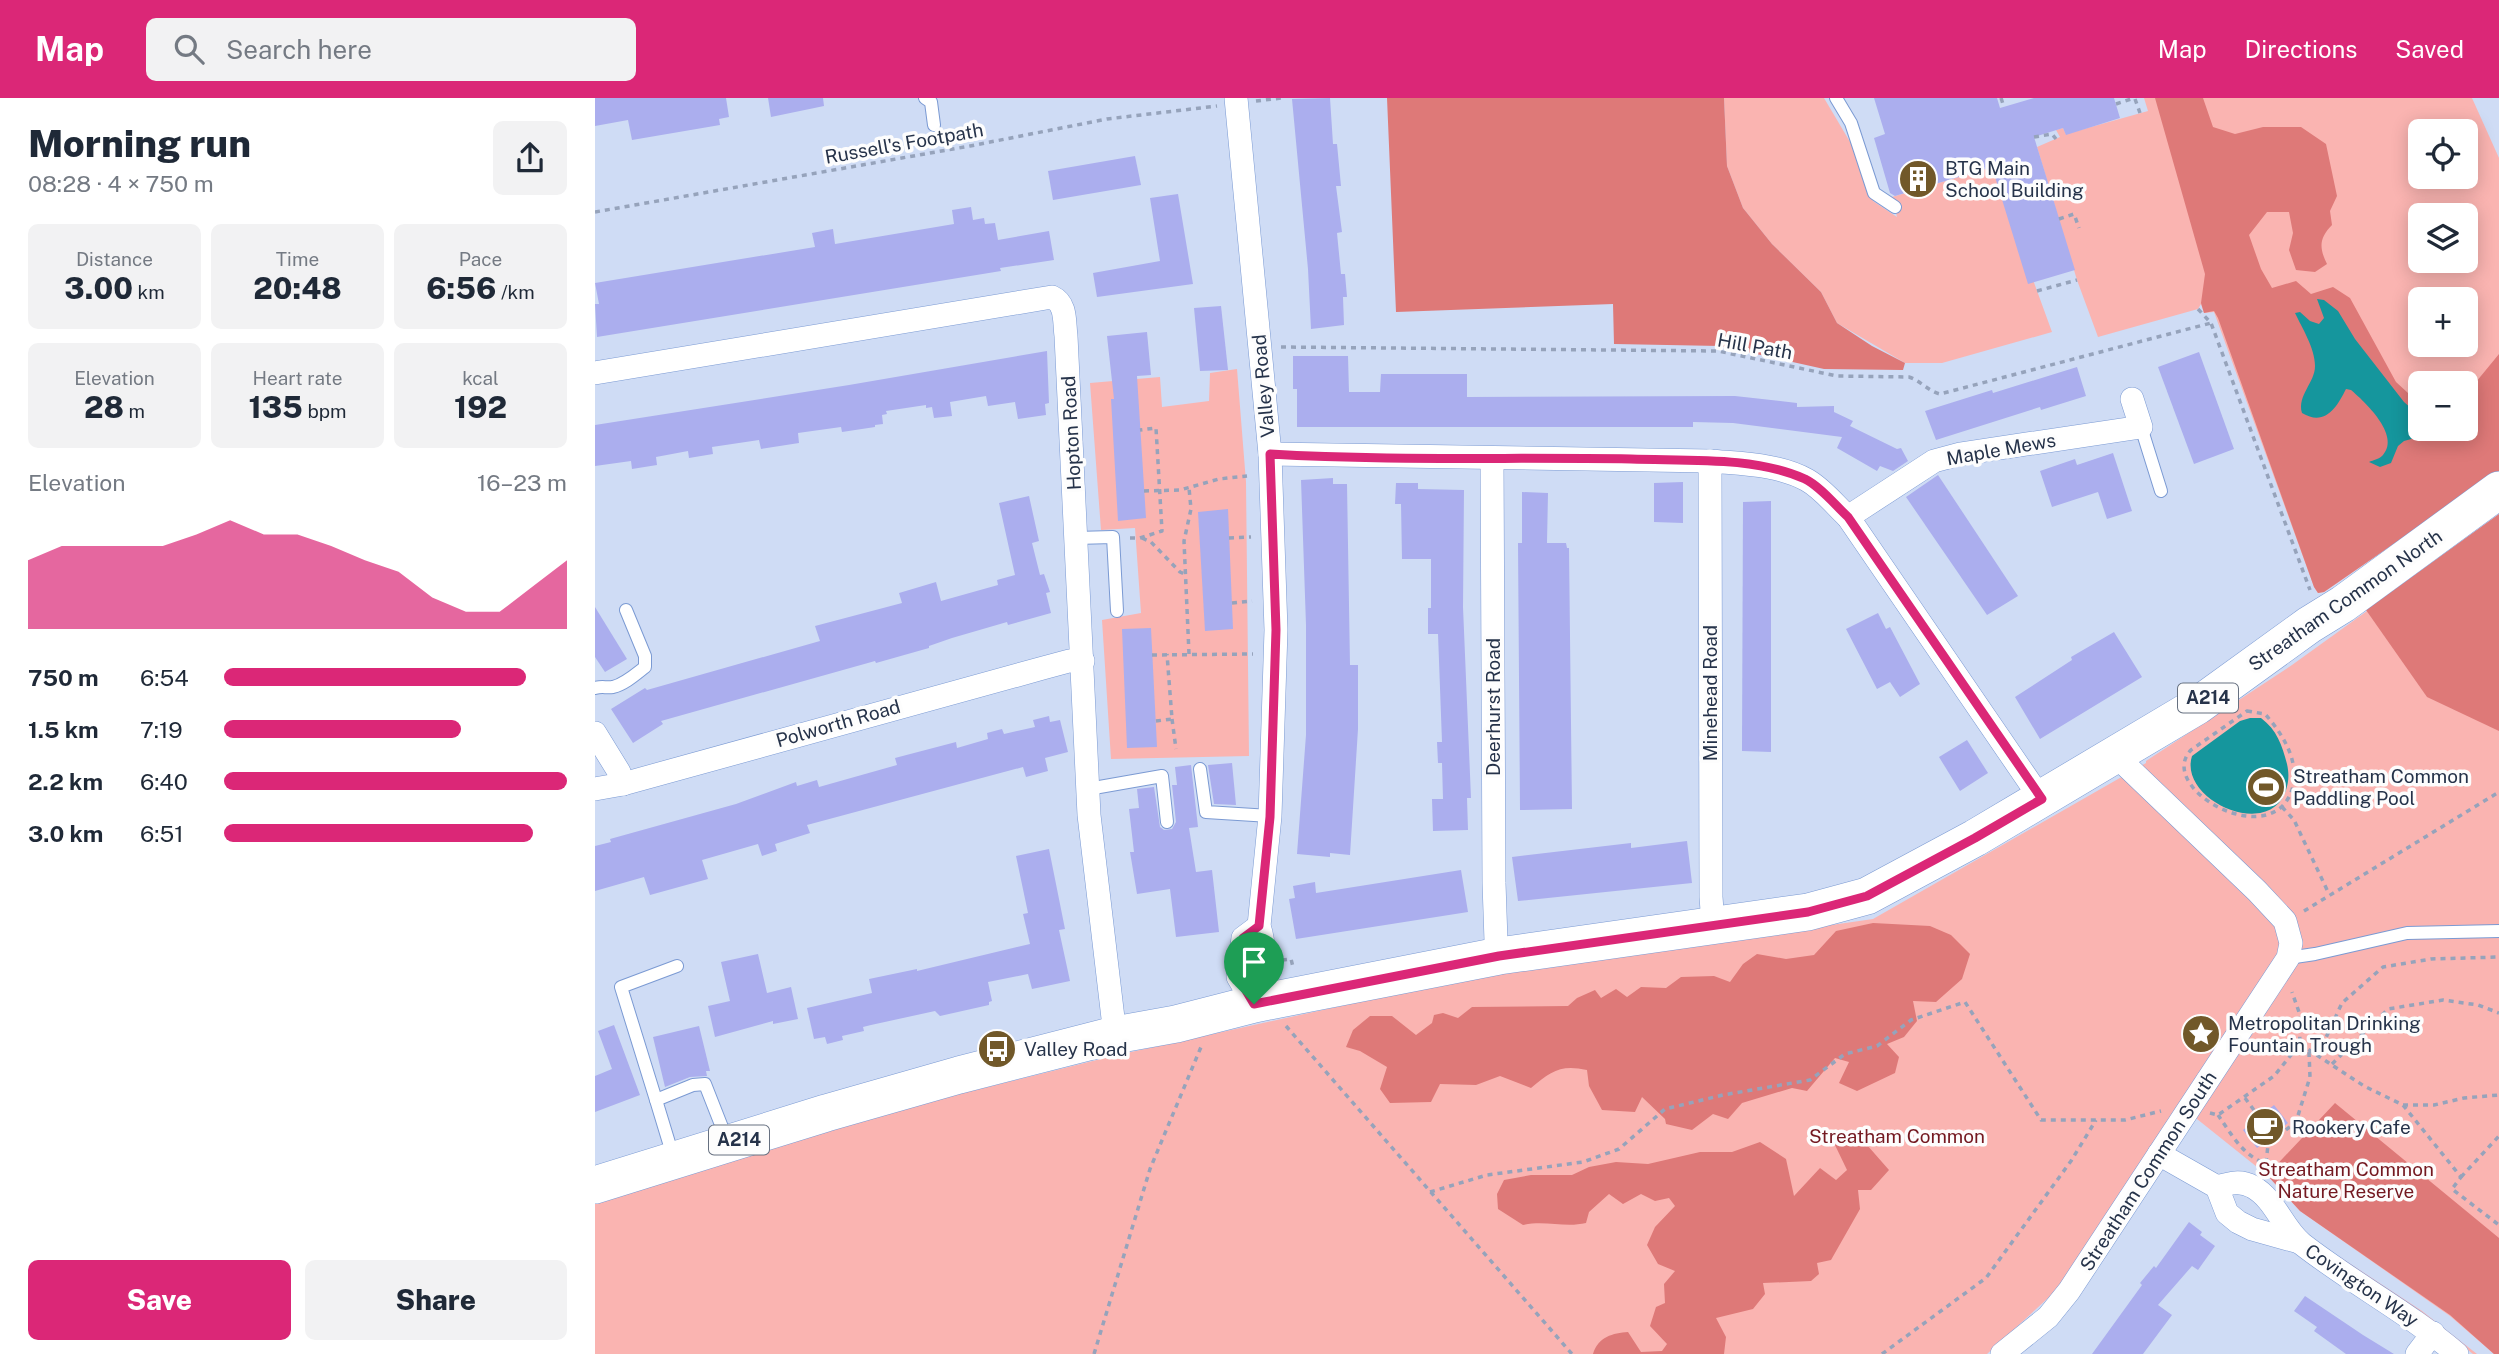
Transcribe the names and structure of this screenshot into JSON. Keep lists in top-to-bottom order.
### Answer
{
  "streets": {
    "main road": ["Streatham Common North", "A214"],
    "street": [
      "Valley Road",
      "Hopton Road",
      "Maple Mews",
      "Minehead Road",
      "Deerhurst Road",
      "Polworth Road",
      "Streatham Common South",
      "Covington Way"
    ],
    "path": ["Russell's Footpath", "Hill Path"]
  },
  "crossings": [
    ["Russell's Footpath", "Valley Road"],
    ["Valley Road", "Streatham Common North"],
    ["Hopton Road", "Streatham Common North"],
    ["Hopton Road", "Polworth Road"],
    ["Streatham Common North", "Minehead Road"],
    ["Streatham Common North", "Deerhurst Road"],
    ["Streatham Common South", "Covington Way"]
  ],
  "parks": ["Streatham Common", "Streatham Common Nature Reserve"],
  "places": {
    "building": ["BTG Main School Building"],
    "sports": ["Streatham Common Paddling Pool"],
    "place": ["Metropolitan Drinking Fountain Trough"],
    "bus stop": ["Valley Road"],
    "cafe": ["Rookery Cafe"]
  },
  "page": {
    "header": "Map",
    "search": "Search here",
    "nav": ["Map", "Directions", "Saved"],
    "heading": ["Morning run", "08:28 · 4 × 750 m"],
    "map_buttons": ["+", "−"],
    "stats": [
      ["Distance", "3.00 km"],
      ["Time", "20:48"],
      ["Pace", "6:56 /km"],
      ["Elevation", "28 m"],
      ["Heart rate", "135 bpm"],
      ["kcal", "192"]
    ],
    "chart": ["Elevation", "16–23 m"],
    "list": [
      {
        "name": "750 m",
        "note": "6:54"
      },
      {
        "name": "1.5 km",
        "note": "7:19"
      },
      {
        "name": "2.2 km",
        "note": "6:40"
      },
      {
        "name": "3.0 km",
        "note": "6:51"
      }
    ],
    "buttons": ["Save", "Share"]
  }
}
